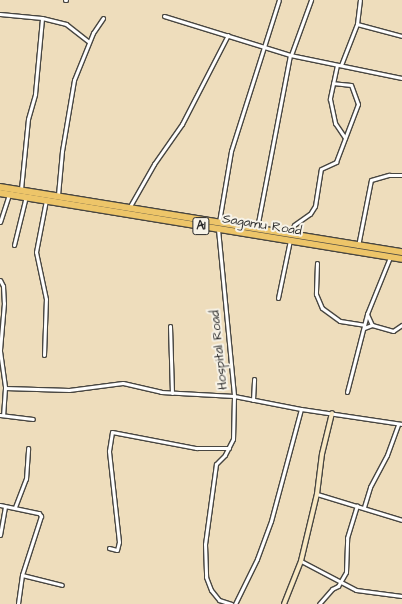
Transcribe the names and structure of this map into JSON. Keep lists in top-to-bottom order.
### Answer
{
  "streets": {
    "highway": ["Sagamu Road", "A1"],
    "street": ["Hospital Road"]
  },
  "crossings": [
    ["Sagamu Road", "Hospital Road"]
  ]
}
